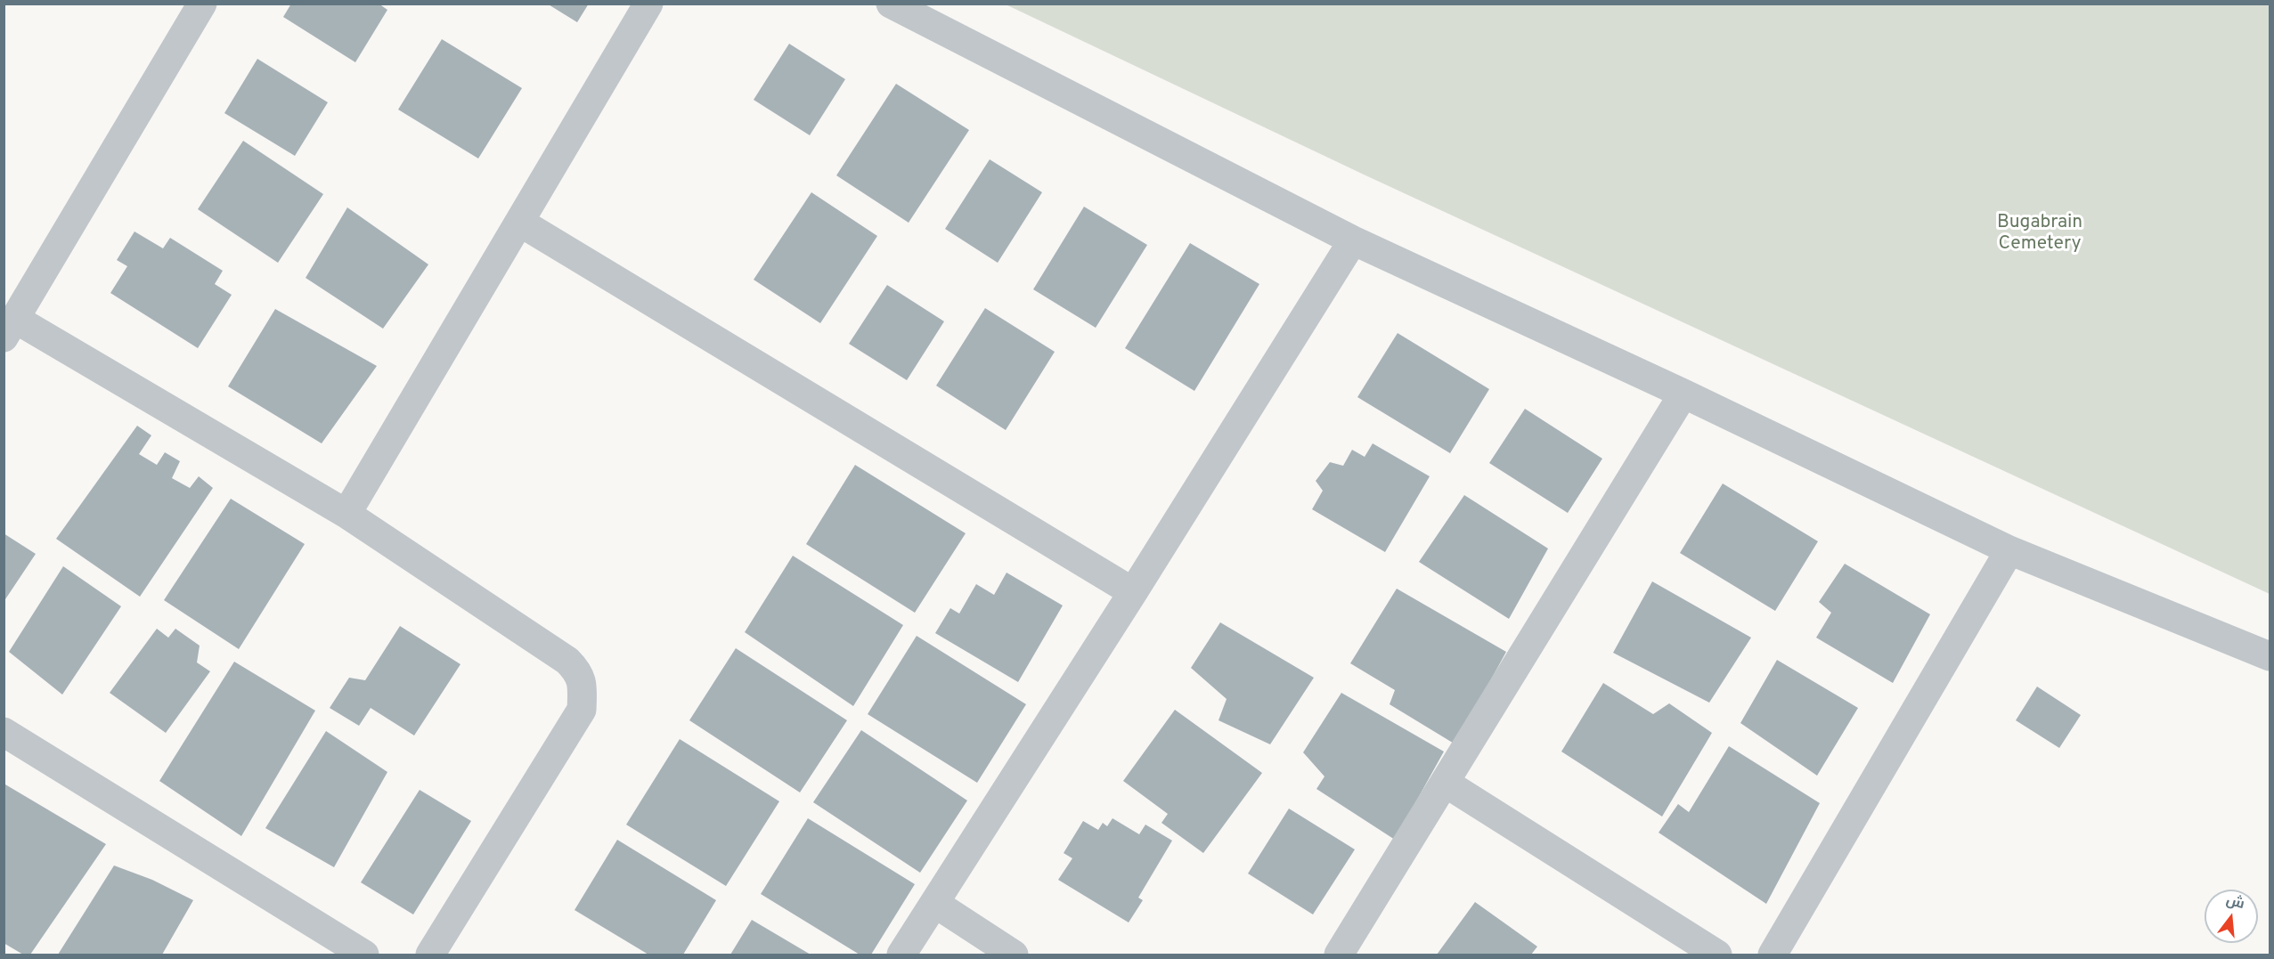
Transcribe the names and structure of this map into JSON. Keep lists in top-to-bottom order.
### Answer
{
  "parks": ["Bugabrain Cemetery"],
  "north": "top"
}
